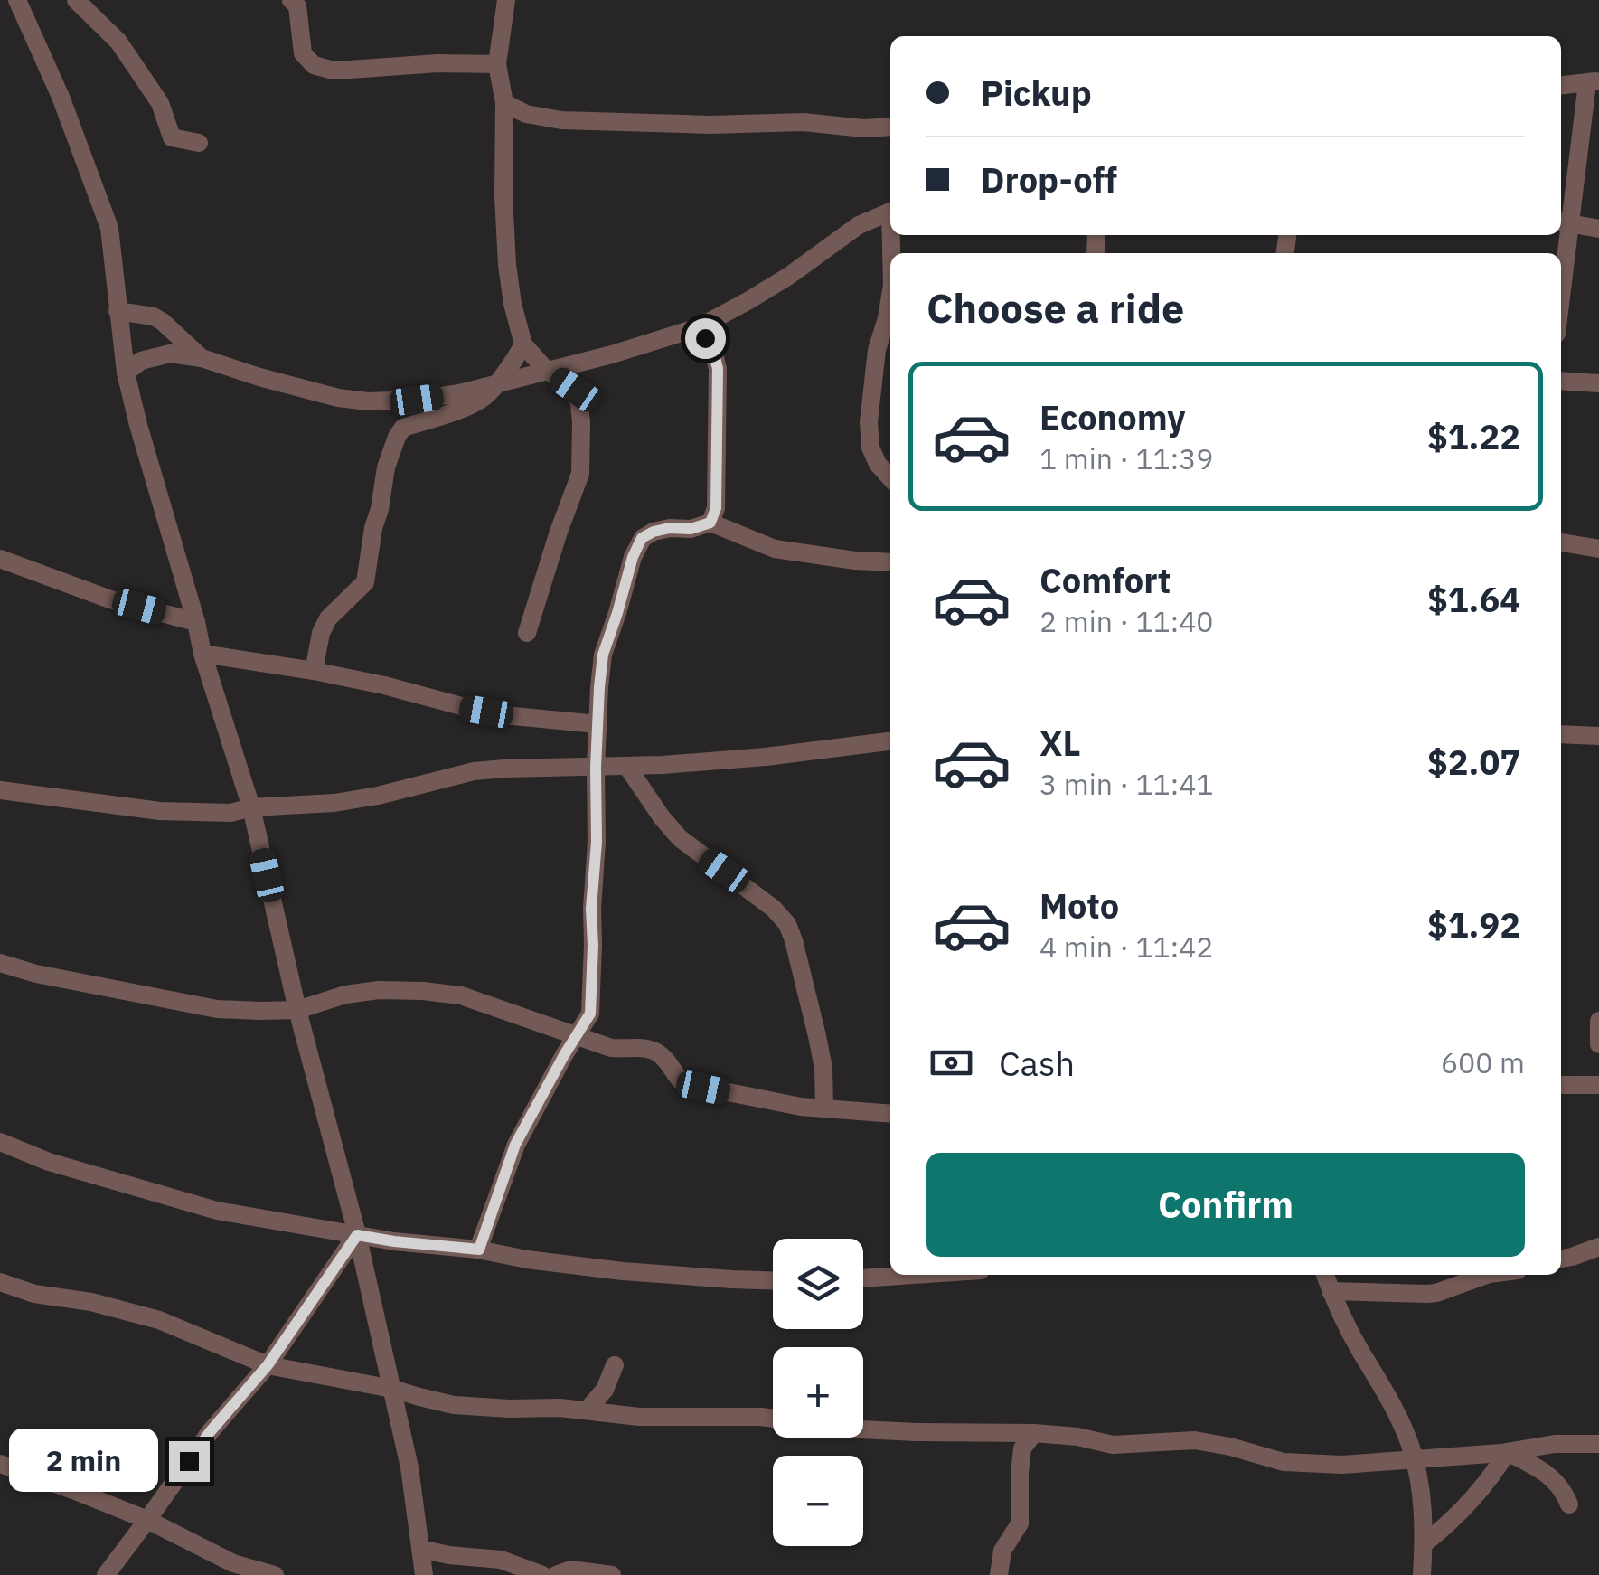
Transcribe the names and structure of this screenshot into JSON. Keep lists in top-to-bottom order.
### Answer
{
  "page": {
    "banner": ["Pickup", "Drop-off"],
    "heading": "Choose a ride",
    "list": [
      {
        "name": "Economy",
        "note": "1 min · 11:39",
        "value": "$1.22"
      },
      {
        "name": "Comfort",
        "note": "2 min · 11:40",
        "value": "$1.64"
      },
      {
        "name": "XL",
        "note": "3 min · 11:41",
        "value": "$2.07"
      },
      {
        "name": "Moto",
        "note": "4 min · 11:42",
        "value": "$1.92"
      }
    ],
    "pay": ["Cash", "600 m"],
    "buttons": "Confirm",
    "map_buttons": ["+", "−"],
    "bubble": "2 min"
  }
}
